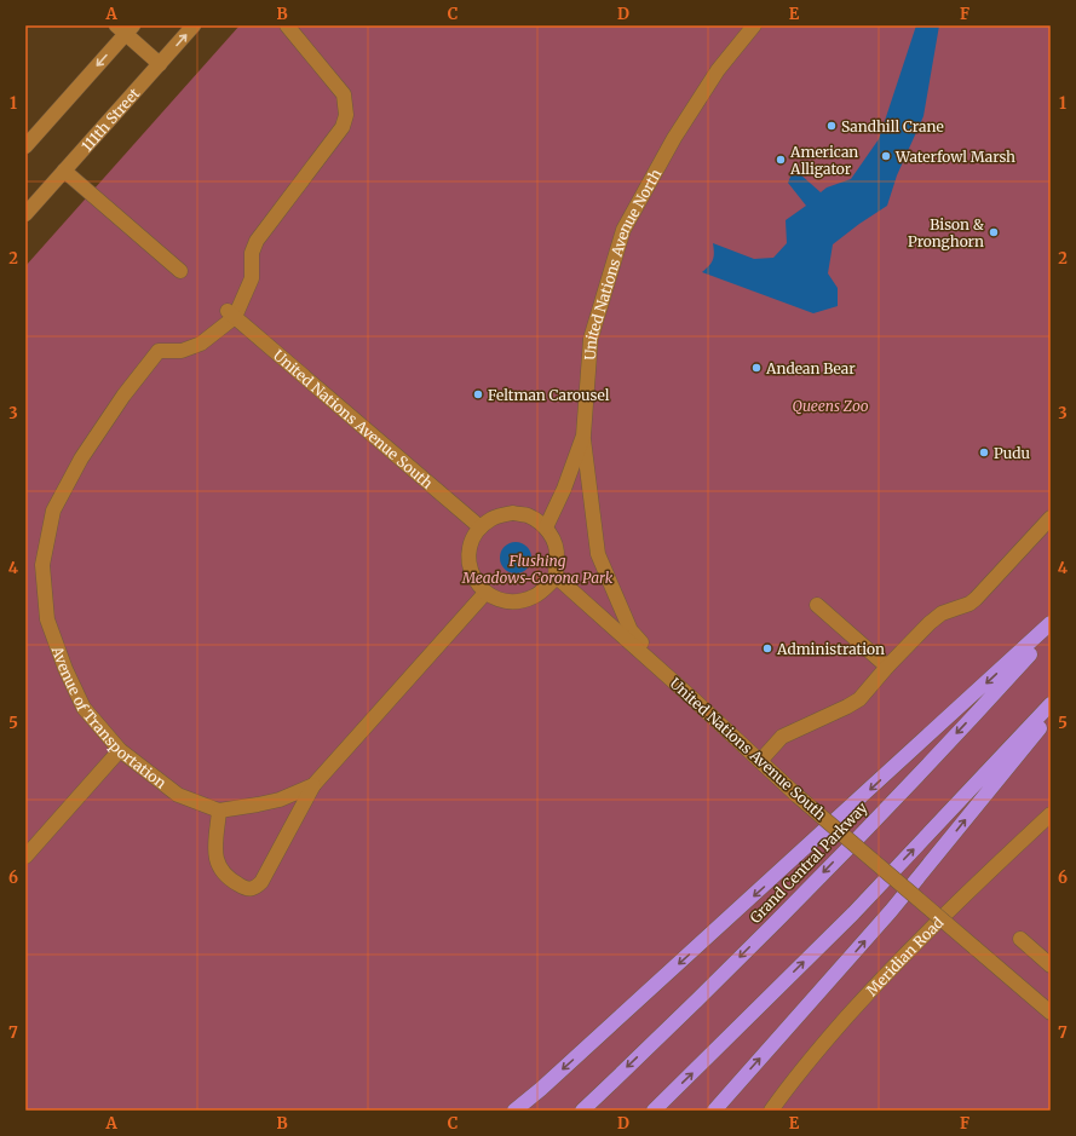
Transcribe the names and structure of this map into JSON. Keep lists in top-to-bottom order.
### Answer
{
  "streets": {
    "highway": ["Grand Central Parkway"],
    "street": [
      "111th Street",
      "United Nations Avenue North",
      "United Nations Avenue South",
      "Avenue of Transportation",
      "Meridian Road"
    ]
  },
  "crossings": [
    ["United Nations Avenue North", "United Nations Avenue South"],
    ["United Nations Avenue South", "Avenue of Transportation"]
  ],
  "parks": ["Queens Zoo", "Flushing Meadows-Corona Park"],
  "places": [
    "Sandhill Crane",
    "Waterfowl Marsh",
    "American Alligator",
    "Bison & Pronghorn",
    "Andean Bear",
    "Feltman Carousel",
    "Pudu",
    "Administration"
  ],
  "grid": {
    "columns": [
      "A",
      "B",
      "C",
      "D",
      "E",
      "F"
    ],
    "rows": [
      "1",
      "2",
      "3",
      "4",
      "5",
      "6",
      "7"
    ]
  }
}
